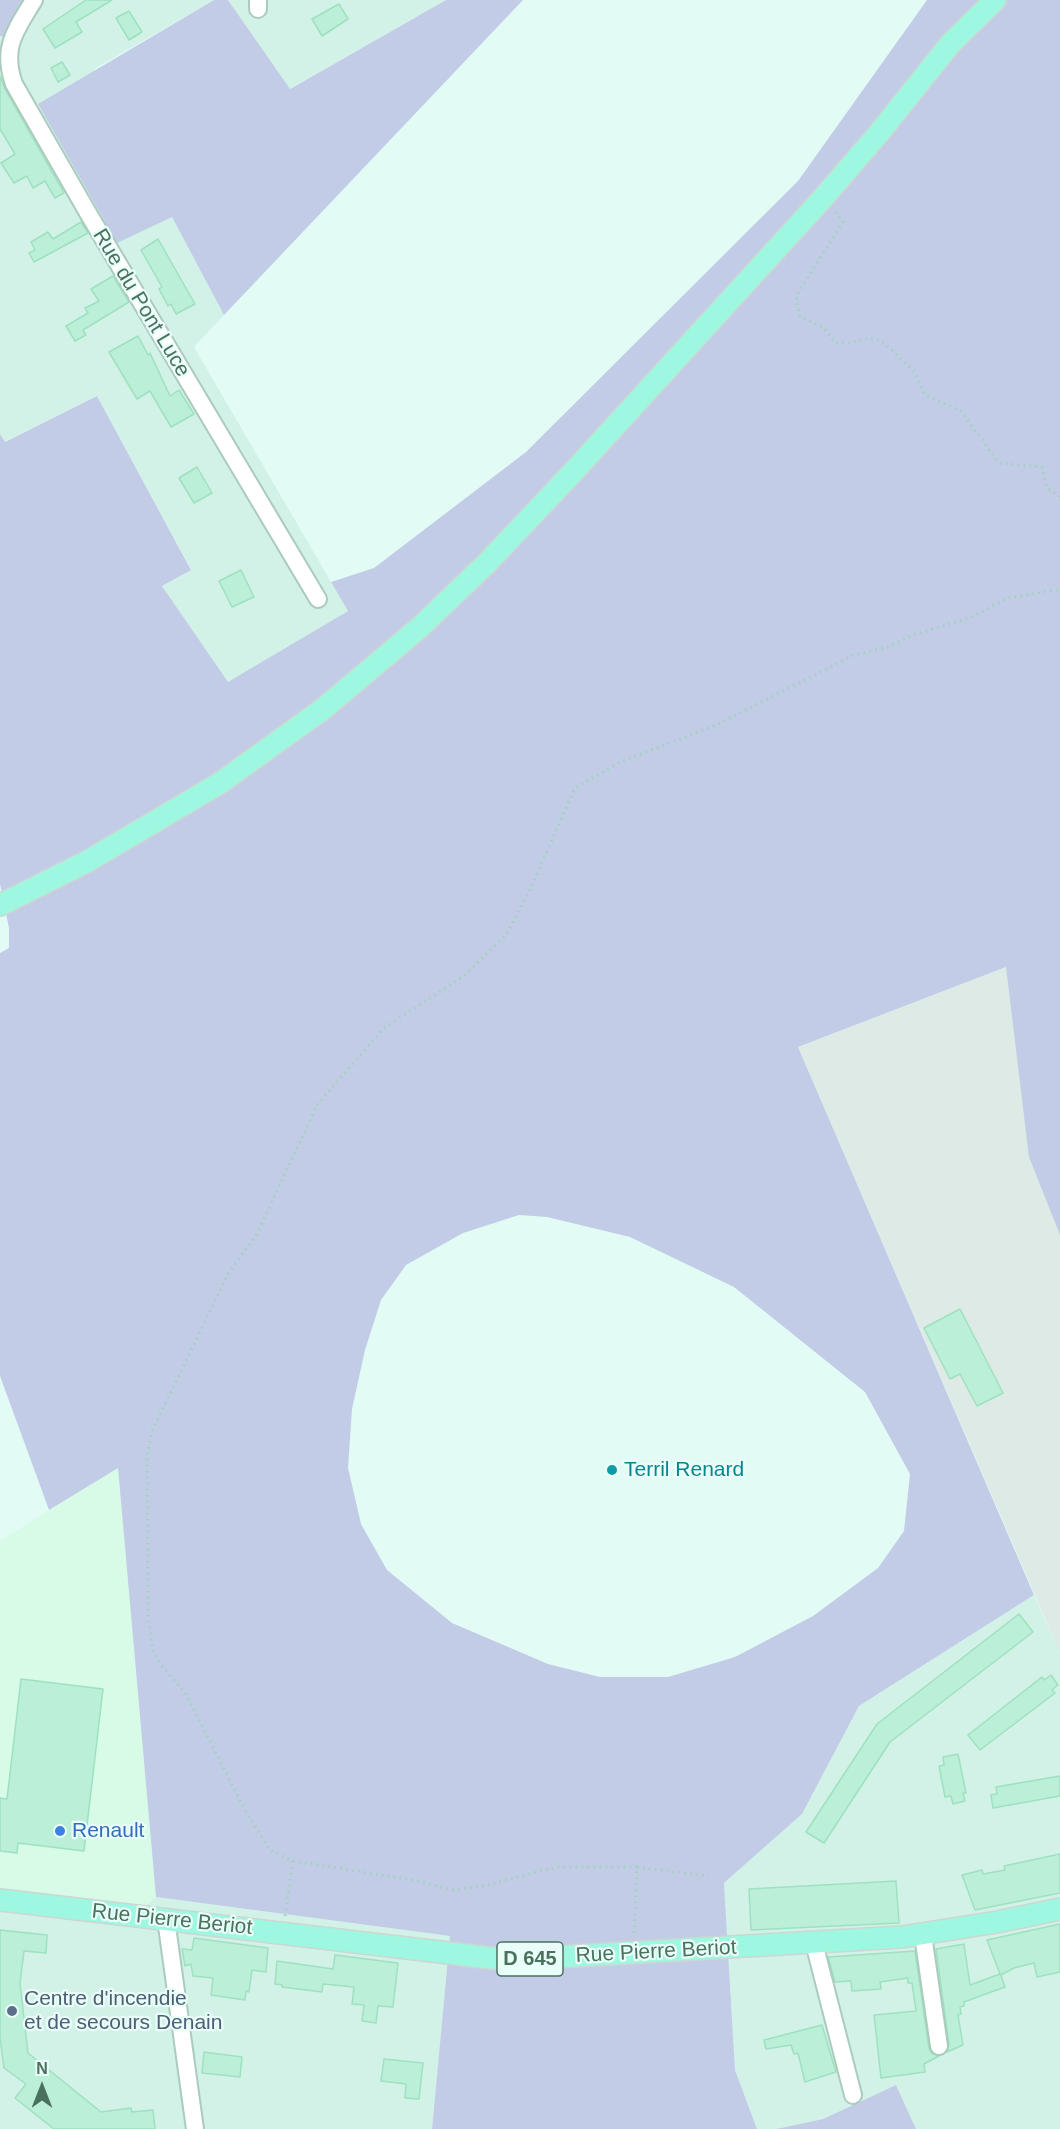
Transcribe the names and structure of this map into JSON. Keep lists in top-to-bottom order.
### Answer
{
  "streets": {
    "main road": ["Rue Pierre Beriot", "D 645"],
    "street": ["Rue du Pont Luce"]
  },
  "places": ["Terril Renard", "Renault", "Centre d'incendie et de secours Denain"],
  "north": "top"
}
